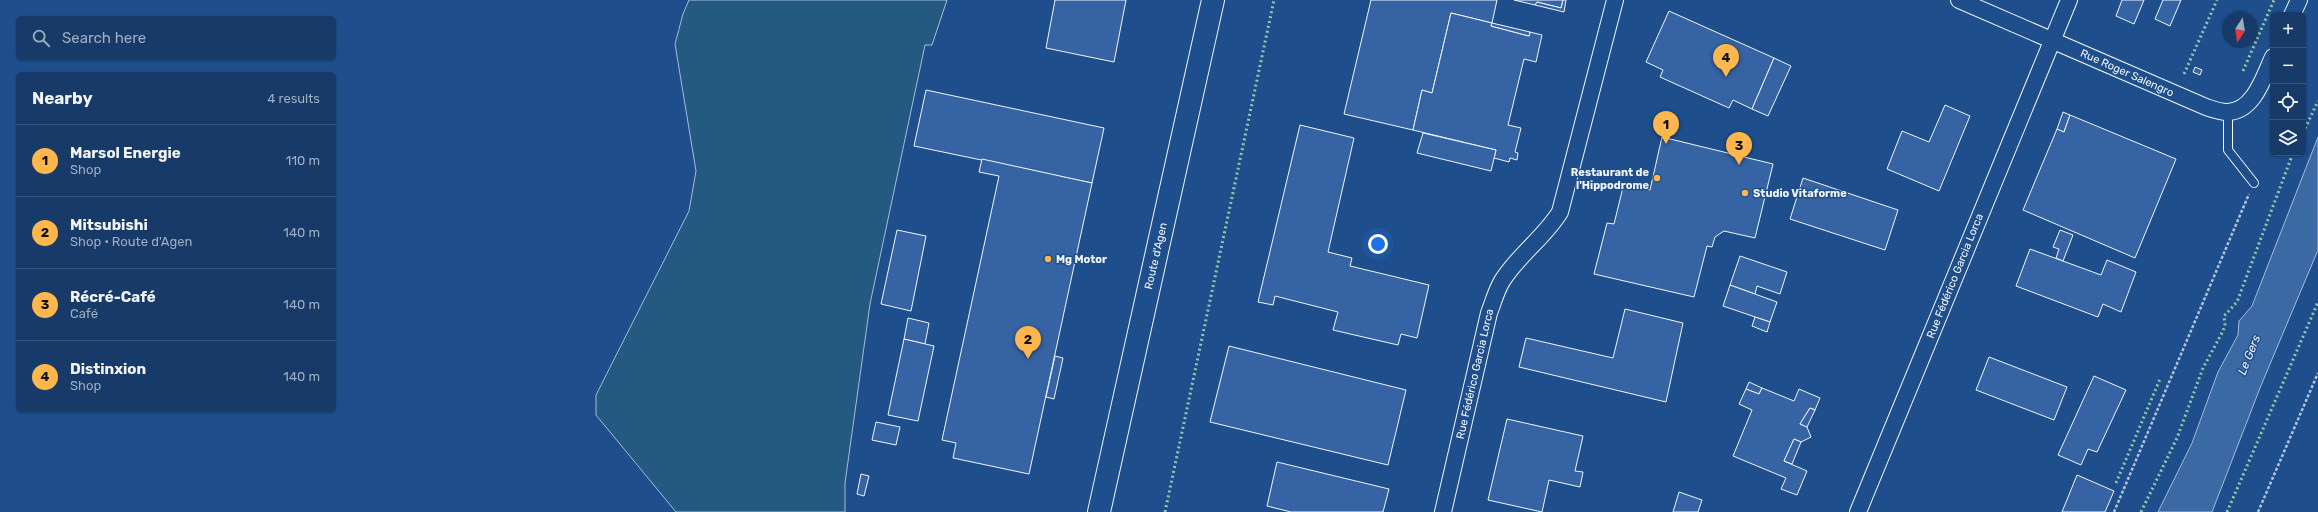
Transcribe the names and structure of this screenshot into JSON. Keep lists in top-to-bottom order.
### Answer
{
  "streets": {
    "main road": ["Route d'Agen"],
    "street": ["Rue Roger Salengro", "Rue Fédérico Garcia Lorca"]
  },
  "crossings": [
    ["Rue Roger Salengro", "Rue Fédérico Garcia Lorca"]
  ],
  "water": ["Le Gers"],
  "places": ["Restaurant de l'Hippodrome", "Studio Vitaforme", "Mg Motor"],
  "north": "bottom",
  "page": {
    "map_buttons": ["+", "−"],
    "search": "Search here",
    "pins": [
      "4",
      "1",
      "3",
      "2"
    ],
    "heading": ["Nearby", "4 results"],
    "list": [
      {
        "mark": "1",
        "name": "Marsol Energie",
        "note": "Shop",
        "value": "110 m"
      },
      {
        "mark": "2",
        "name": "Mitsubishi",
        "note": "Shop · Route d'Agen",
        "value": "140 m"
      },
      {
        "mark": "3",
        "name": "Récré-Café",
        "note": "Café",
        "value": "140 m"
      },
      {
        "mark": "4",
        "name": "Distinxion",
        "note": "Shop",
        "value": "140 m"
      }
    ]
  }
}
